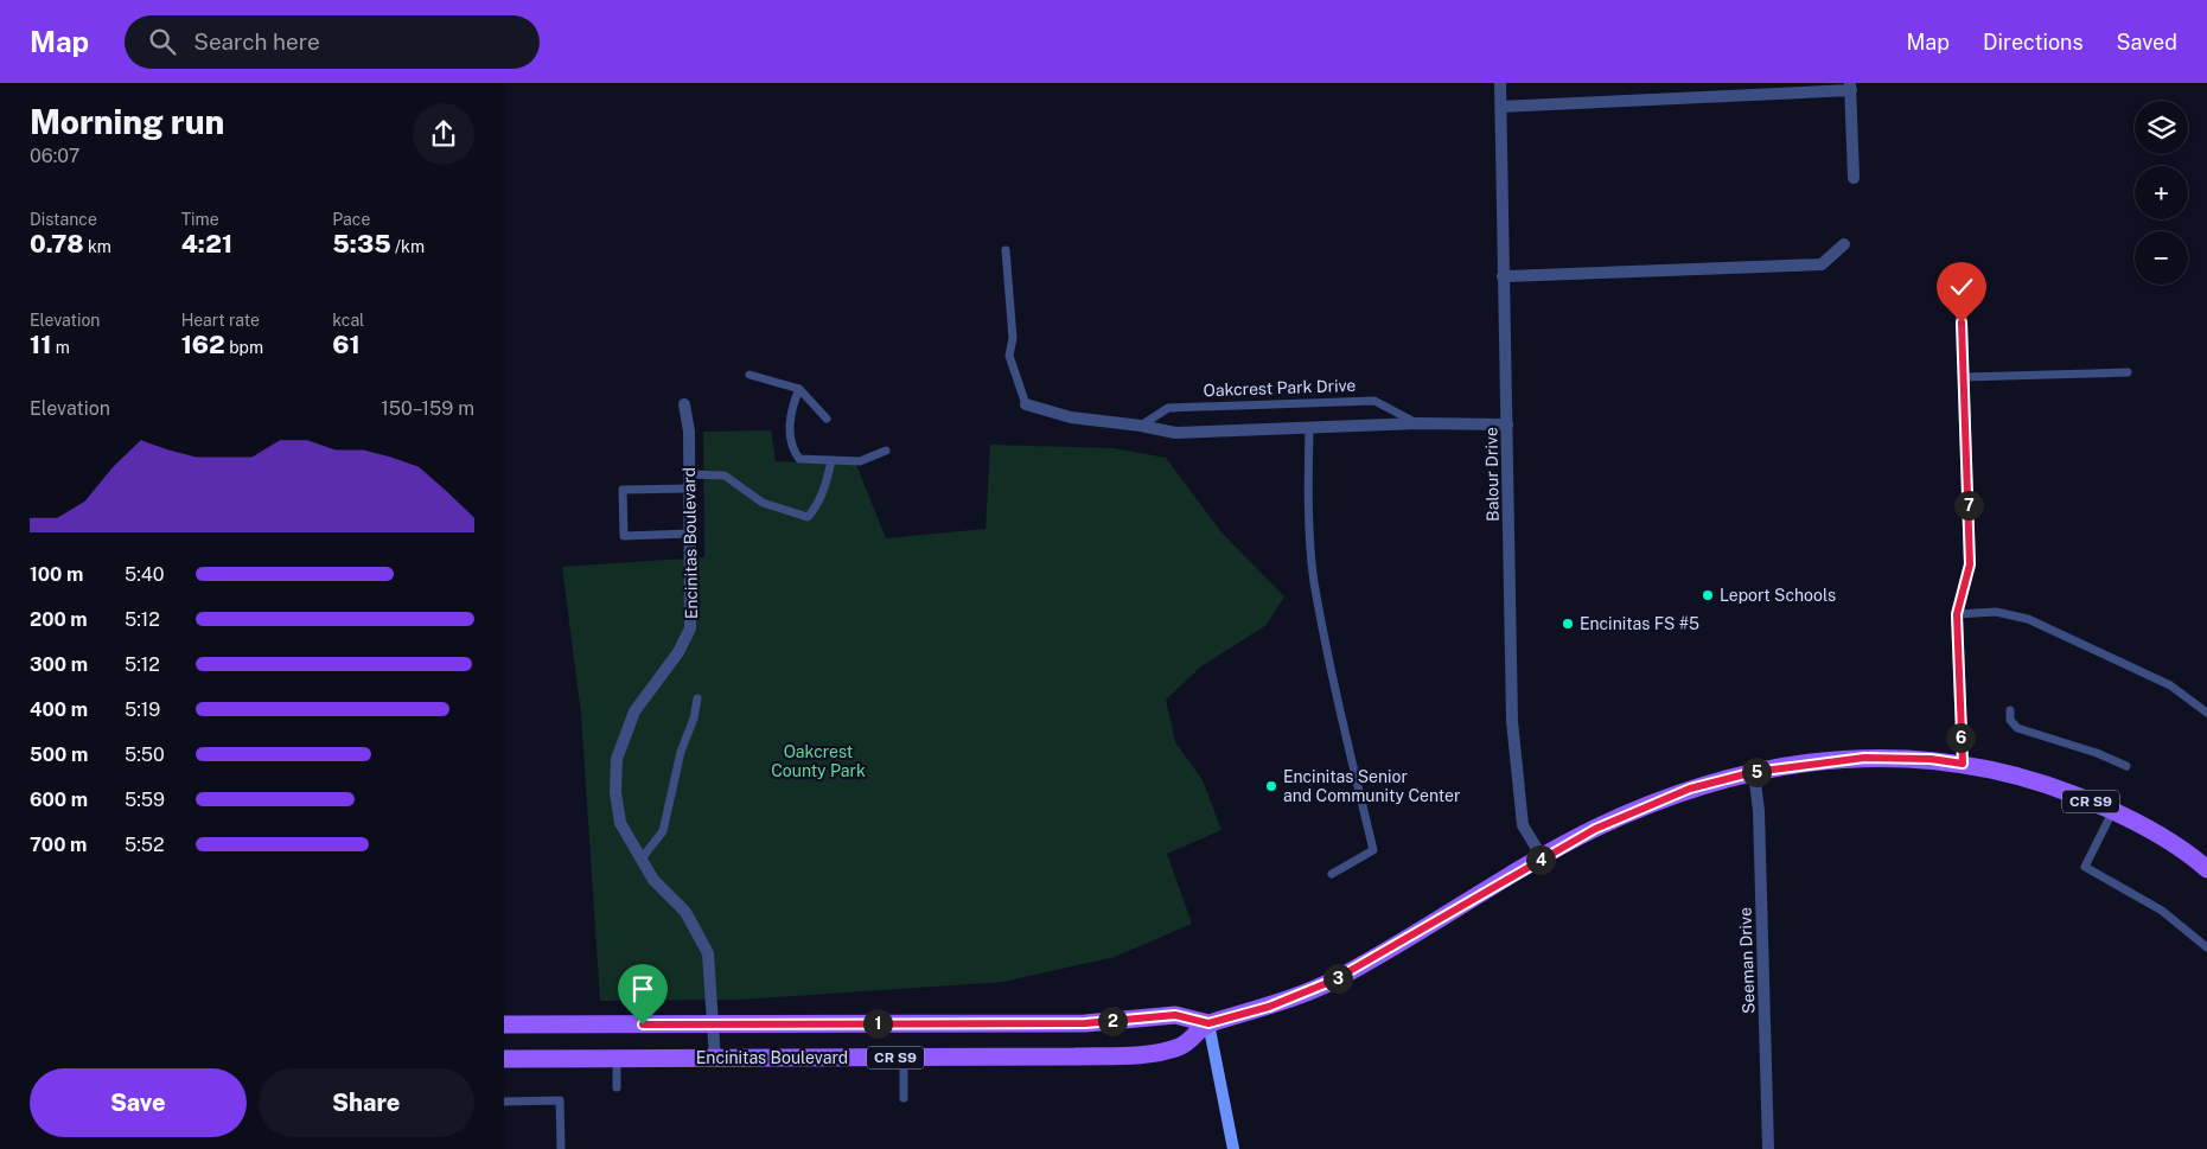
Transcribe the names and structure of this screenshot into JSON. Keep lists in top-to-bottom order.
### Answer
{
  "streets": {
    "main road": ["Encinitas Boulevard", "CR S9"],
    "street": ["Oakcrest Park Drive", "Balour Drive", "Seeman Drive"]
  },
  "crossings": [
    ["Oakcrest Park Drive", "Balour Drive"],
    ["Balour Drive", "Encinitas Boulevard"],
    ["Encinitas Boulevard", "Seeman Drive"]
  ],
  "parks": ["Oakcrest County Park"],
  "places": ["Leport Schools", "Encinitas FS #5", "Encinitas Senior and Community Center"],
  "page": {
    "header": "Map",
    "search": "Search here",
    "nav": ["Map", "Directions", "Saved"],
    "heading": ["Morning run", "06:07"],
    "map_buttons": ["+", "−"],
    "stats": [
      ["Distance", "0.78 km"],
      ["Time", "4:21"],
      ["Pace", "5:35 /km"],
      ["Elevation", "11 m"],
      ["Heart rate", "162 bpm"],
      ["kcal", "61"]
    ],
    "chart": ["Elevation", "150–159 m"],
    "pins": [
      "7",
      "6",
      "5",
      "4",
      "3",
      "2",
      "1"
    ],
    "list": [
      {
        "name": "100 m",
        "note": "5:40"
      },
      {
        "name": "200 m",
        "note": "5:12"
      },
      {
        "name": "300 m",
        "note": "5:12"
      },
      {
        "name": "400 m",
        "note": "5:19"
      },
      {
        "name": "500 m",
        "note": "5:50"
      },
      {
        "name": "600 m",
        "note": "5:59"
      },
      {
        "name": "700 m",
        "note": "5:52"
      }
    ],
    "buttons": ["Save", "Share"]
  }
}
